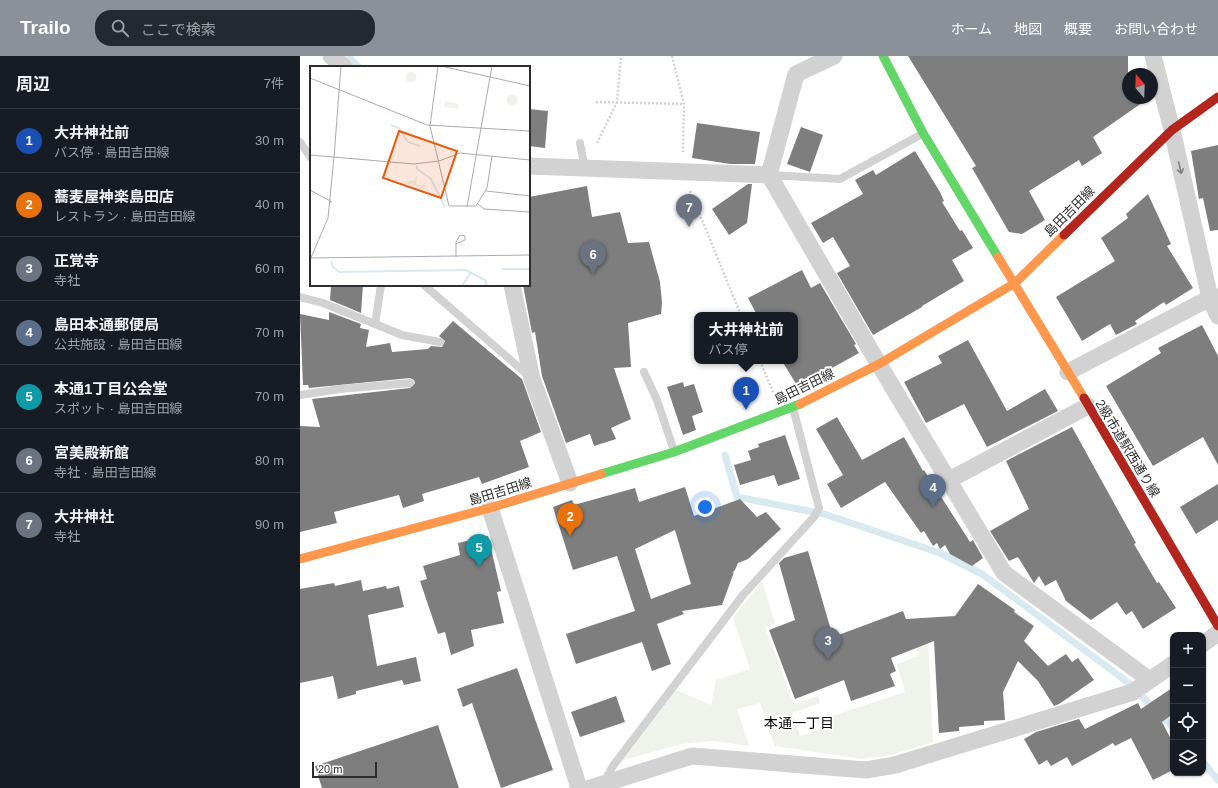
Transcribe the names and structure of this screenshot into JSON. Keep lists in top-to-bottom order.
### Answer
{
  "streets": {
    "main road": ["島田吉田線", "2級市道駅西通り線"]
  },
  "crossings": [
    ["島田吉田線", "2級市道駅西通り線"]
  ],
  "districts": ["本通一丁目"],
  "scale_bar": "20 m",
  "north": "top",
  "page": {
    "header": "Trailo",
    "search": "ここで検索",
    "nav": [
      "ホーム",
      "地図",
      "概要",
      "お問い合わせ"
    ],
    "heading": ["周辺", "7件"],
    "list": [
      {
        "mark": "1",
        "name": "大井神社前",
        "note": "バス停 · 島田吉田線",
        "value": "30 m"
      },
      {
        "mark": "2",
        "name": "蕎麦屋神楽島田店",
        "note": "レストラン · 島田吉田線",
        "value": "40 m"
      },
      {
        "mark": "3",
        "name": "正覚寺",
        "note": "寺社",
        "value": "60 m"
      },
      {
        "mark": "4",
        "name": "島田本通郵便局",
        "note": "公共施設 · 島田吉田線",
        "value": "70 m"
      },
      {
        "mark": "5",
        "name": "本通1丁目公会堂",
        "note": "スポット · 島田吉田線",
        "value": "70 m"
      },
      {
        "mark": "6",
        "name": "宮美殿新館",
        "note": "寺社 · 島田吉田線",
        "value": "80 m"
      },
      {
        "mark": "7",
        "name": "大井神社",
        "note": "寺社",
        "value": "90 m"
      }
    ],
    "pins": [
      "7",
      "6",
      "1",
      "4",
      "2",
      "5",
      "3"
    ],
    "popup": ["大井神社前", "バス停"],
    "map_buttons": ["+", "−"],
    "scale": "20 m"
  }
}
